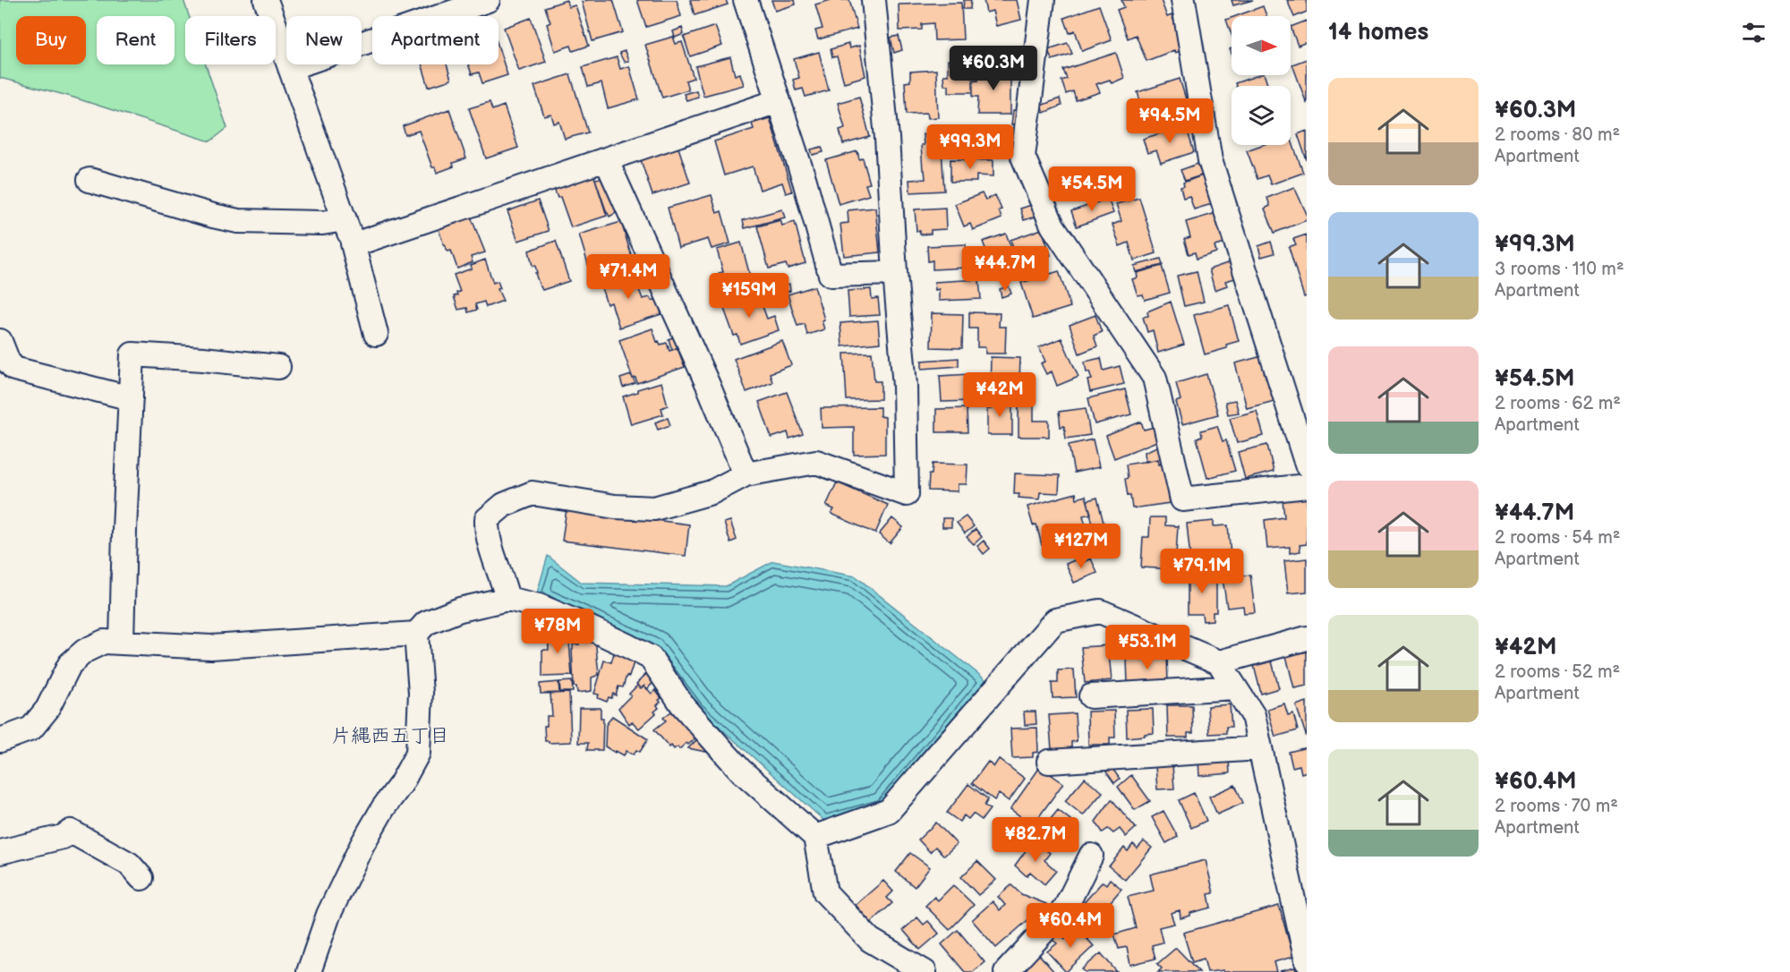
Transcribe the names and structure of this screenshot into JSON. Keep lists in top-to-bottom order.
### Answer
{
  "districts": ["片縄西五丁目"],
  "north": "right",
  "page": {
    "heading": "14 homes",
    "chip": [
      "Buy",
      "Rent",
      "Filters",
      "New",
      "Apartment"
    ],
    "price": [
      "¥60.3M",
      "¥94.5M",
      "¥99.3M",
      "¥54.5M",
      "¥44.7M",
      "¥71.4M",
      "¥159M",
      "¥42M",
      "¥127M",
      "¥79.1M",
      "¥78M",
      "¥53.1M",
      "¥82.7M",
      "¥60.4M"
    ],
    "list": [
      {
        "name": "¥60.3M",
        "note": "2 rooms · 80 m² · Apartment"
      },
      {
        "name": "¥99.3M",
        "note": "3 rooms · 110 m² · Apartment"
      },
      {
        "name": "¥54.5M",
        "note": "2 rooms · 62 m² · Apartment"
      },
      {
        "name": "¥44.7M",
        "note": "2 rooms · 54 m² · Apartment"
      },
      {
        "name": "¥42M",
        "note": "2 rooms · 52 m² · Apartment"
      },
      {
        "name": "¥60.4M",
        "note": "2 rooms · 70 m² · Apartment"
      }
    ]
  }
}
